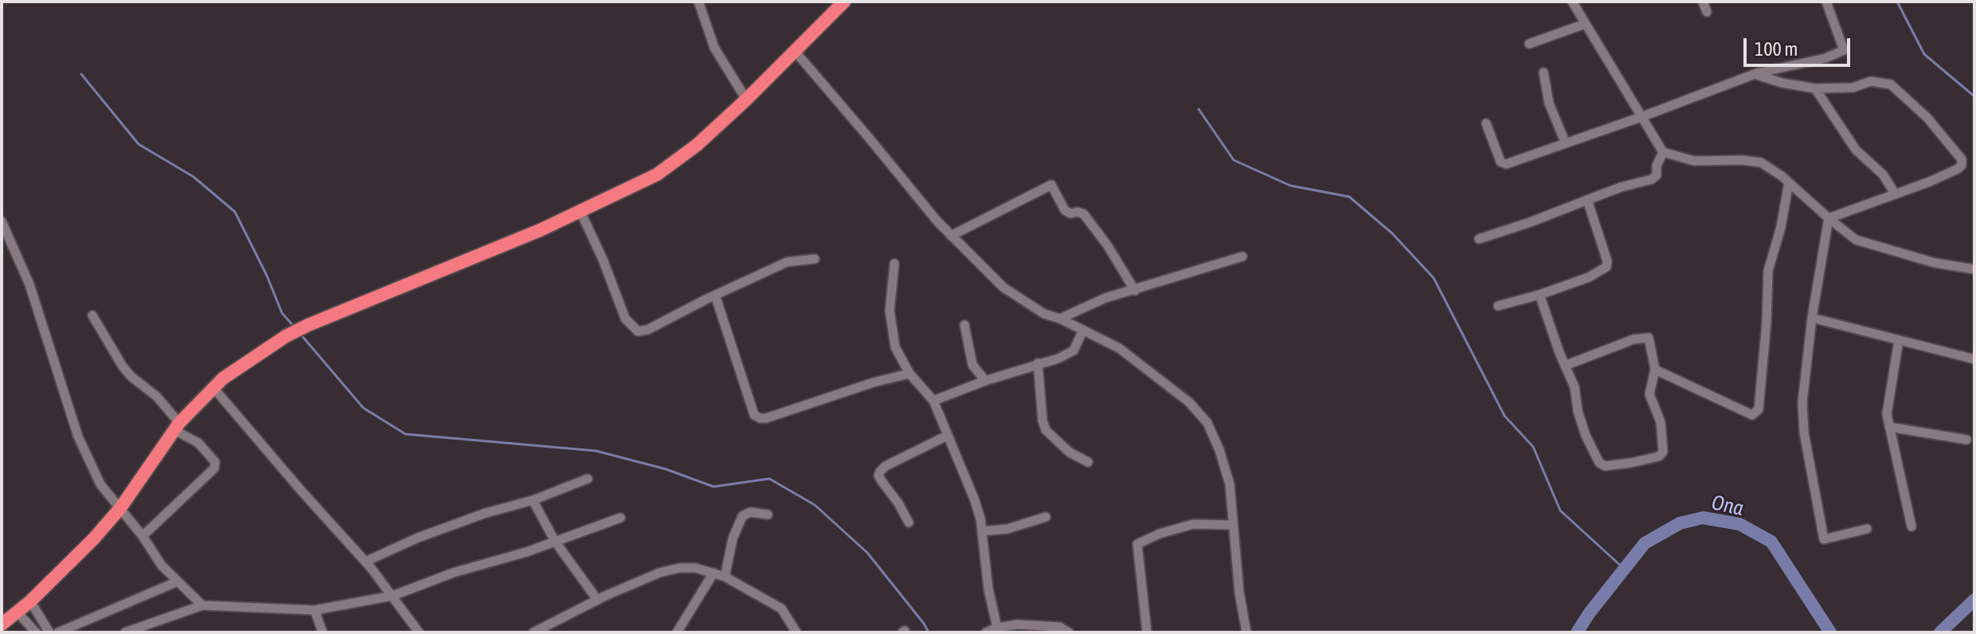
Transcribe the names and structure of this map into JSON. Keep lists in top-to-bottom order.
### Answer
{
  "water": ["Ona"],
  "scale_bar": "100 m"
}
